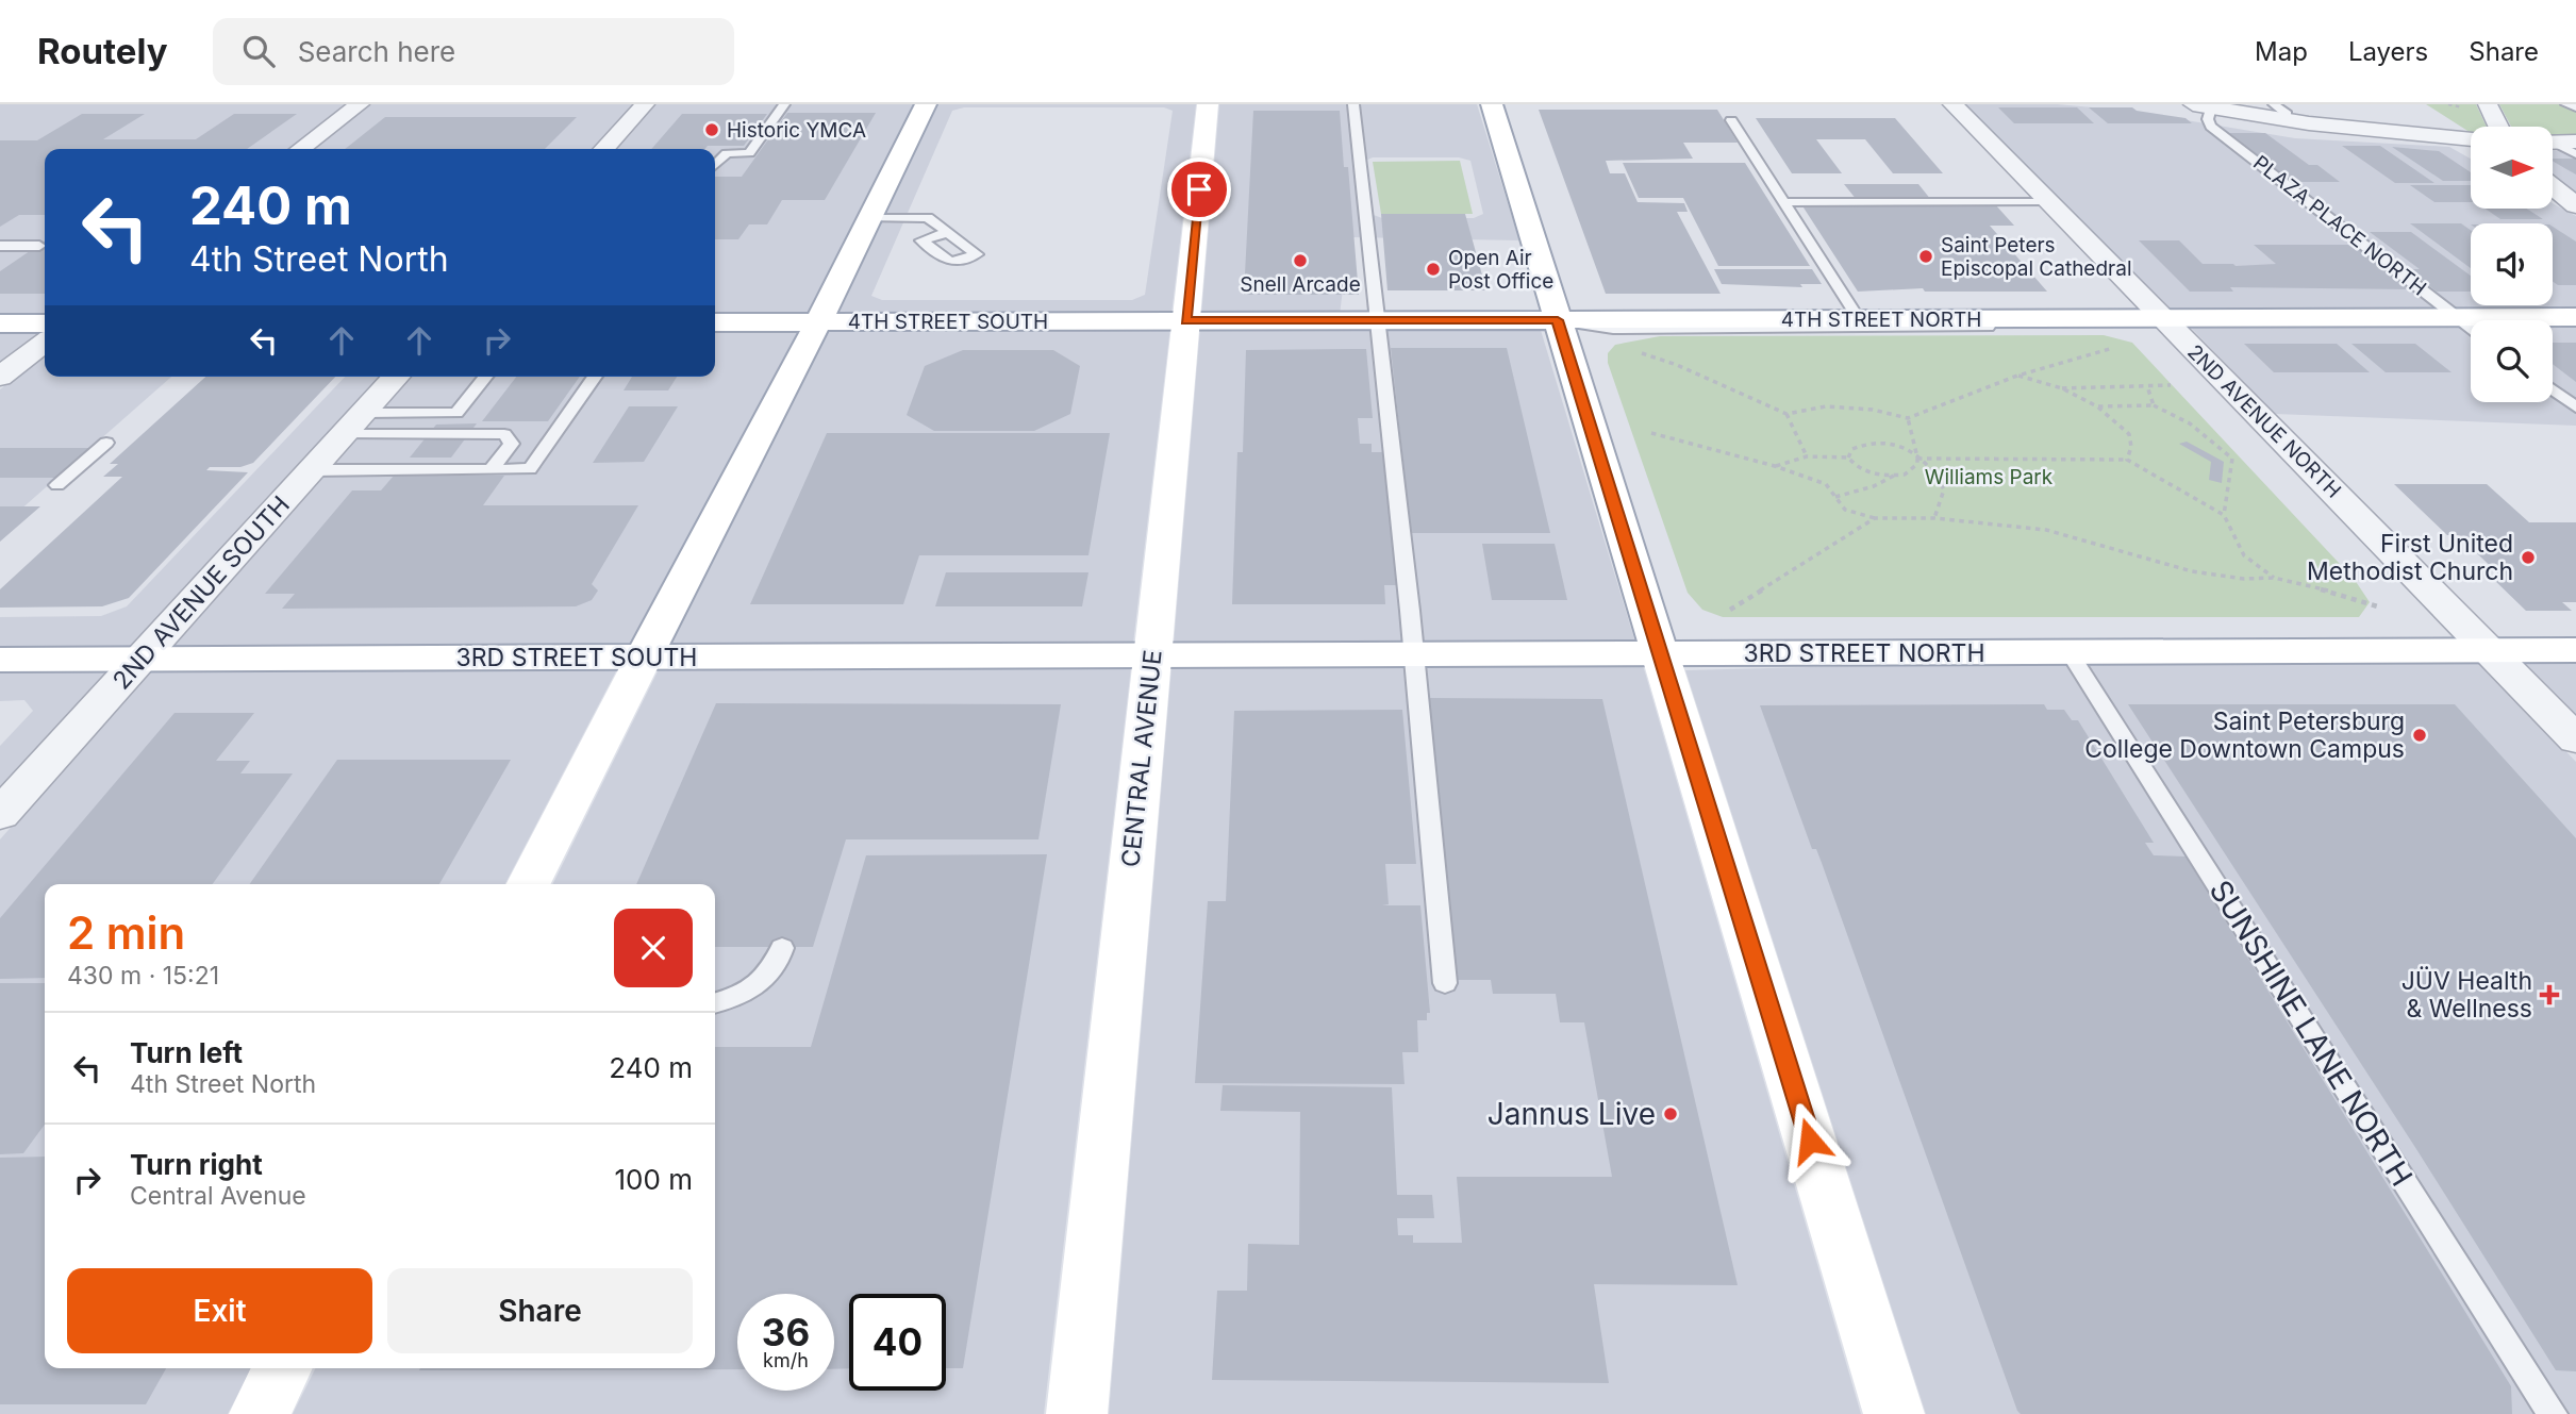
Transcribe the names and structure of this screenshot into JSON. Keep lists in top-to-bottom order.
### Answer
{
  "streets": {
    "main road": [
      "4TH STREET NORTH",
      "4TH STREET SOUTH",
      "3RD STREET NORTH",
      "3RD STREET SOUTH",
      "CENTRAL AVENUE"
    ],
    "street": ["2ND AVENUE NORTH", "2ND AVENUE SOUTH"],
    "lane": ["PLAZA PLACE NORTH", "SUNSHINE LANE NORTH"]
  },
  "crossings": [
    ["PLAZA PLACE NORTH", "4TH STREET NORTH"],
    ["4TH STREET NORTH", "4TH STREET SOUTH"],
    ["4TH STREET NORTH", "2ND AVENUE NORTH"],
    ["4TH STREET NORTH", "CENTRAL AVENUE"],
    ["4TH STREET SOUTH", "CENTRAL AVENUE"],
    ["2ND AVENUE NORTH", "3RD STREET NORTH"],
    ["2ND AVENUE SOUTH", "3RD STREET SOUTH"],
    ["3RD STREET NORTH", "3RD STREET SOUTH"],
    ["3RD STREET NORTH", "CENTRAL AVENUE"],
    ["3RD STREET NORTH", "SUNSHINE LANE NORTH"],
    ["3RD STREET SOUTH", "CENTRAL AVENUE"]
  ],
  "parks": ["Williams Park"],
  "places": {
    "other": [
      "Historic YMCA",
      "Saint Peters Episcopal Cathedral",
      "Snell Arcade",
      "Open Air Post Office",
      "First United Methodist Church",
      "Saint Petersburg College Downtown Campus",
      "Jannus Live"
    ],
    "health": ["JÜV Health & Wellness"]
  },
  "north": "right",
  "page": {
    "header": "Routely",
    "search": "Search here",
    "nav": ["Map", "Layers", "Share"],
    "turn": ["240 m", "4th Street North"],
    "heading": ["2 min", "430 m · 15:21"],
    "list": [
      {
        "name": "Turn left",
        "note": "4th Street North",
        "value": "240 m"
      },
      {
        "name": "Turn right",
        "note": "Central Avenue",
        "value": "100 m"
      }
    ],
    "buttons": ["Exit", "Share"],
    "speed": "36 km/h",
    "limit": "40"
  }
}
